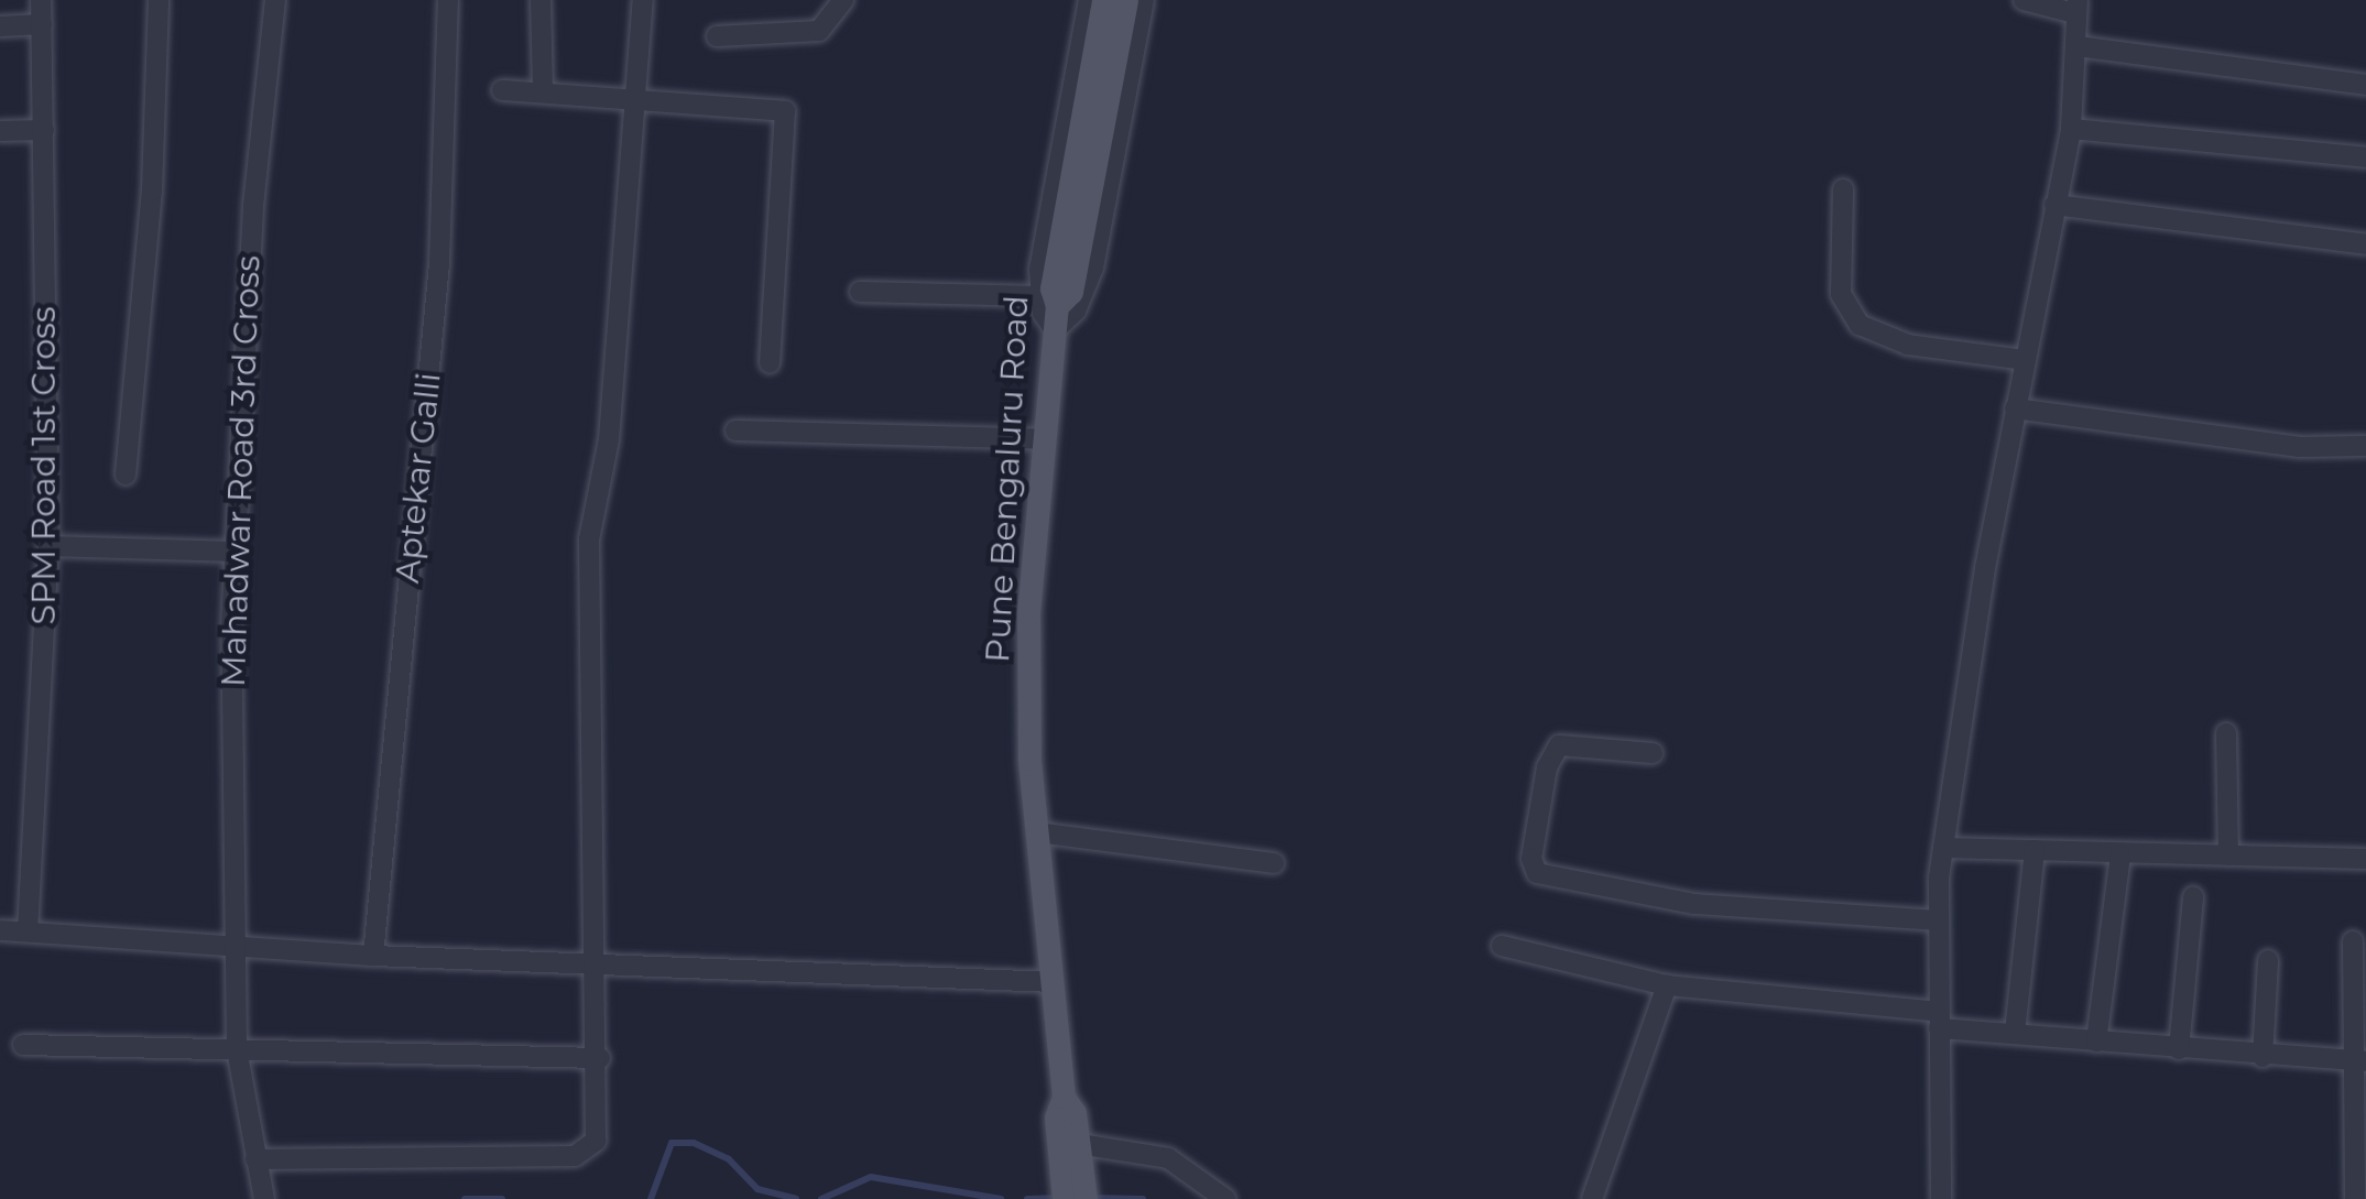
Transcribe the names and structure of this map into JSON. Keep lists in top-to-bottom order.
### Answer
{
  "streets": {
    "main road": ["Pune Bengaluru Road"],
    "street": ["SPM Road 1st Cross", "Mahadwar Road 3rd Cross", "Aptekar Galli"]
  }
}
